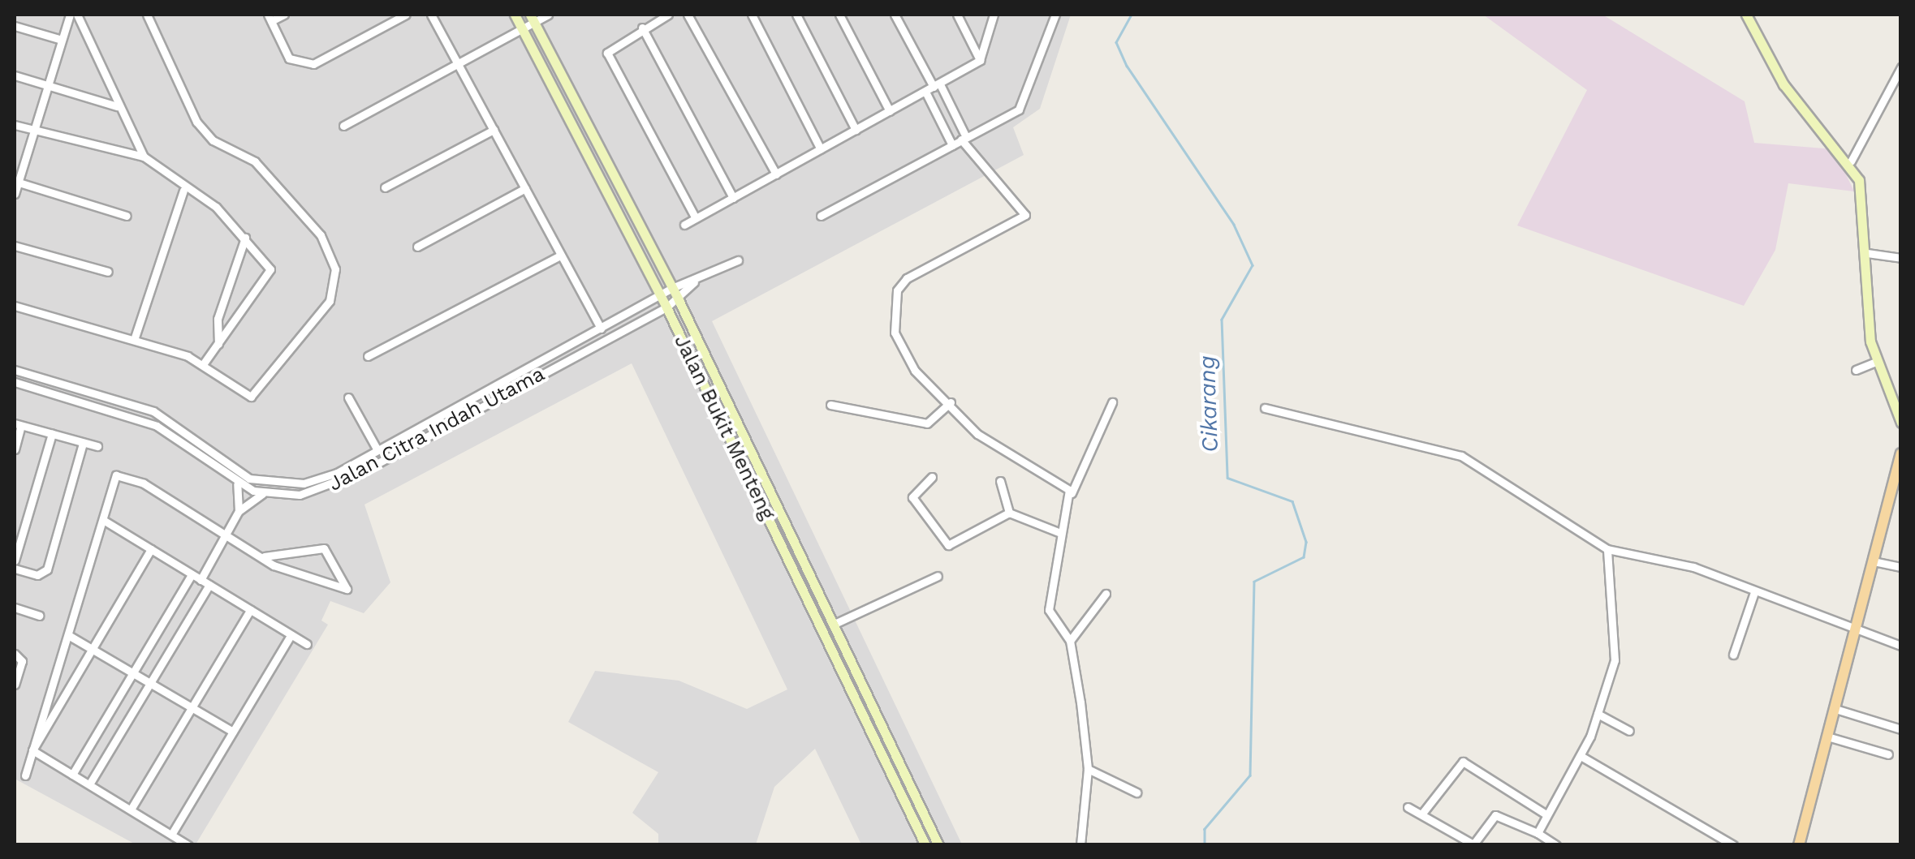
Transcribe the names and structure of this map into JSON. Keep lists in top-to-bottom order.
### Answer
{
  "streets": {
    "street": ["Jalan Bukit Menteng", "Jalan Citra Indah Utama"]
  },
  "crossings": [
    ["Jalan Bukit Menteng", "Jalan Citra Indah Utama"]
  ],
  "water": ["Cikarang"]
}
